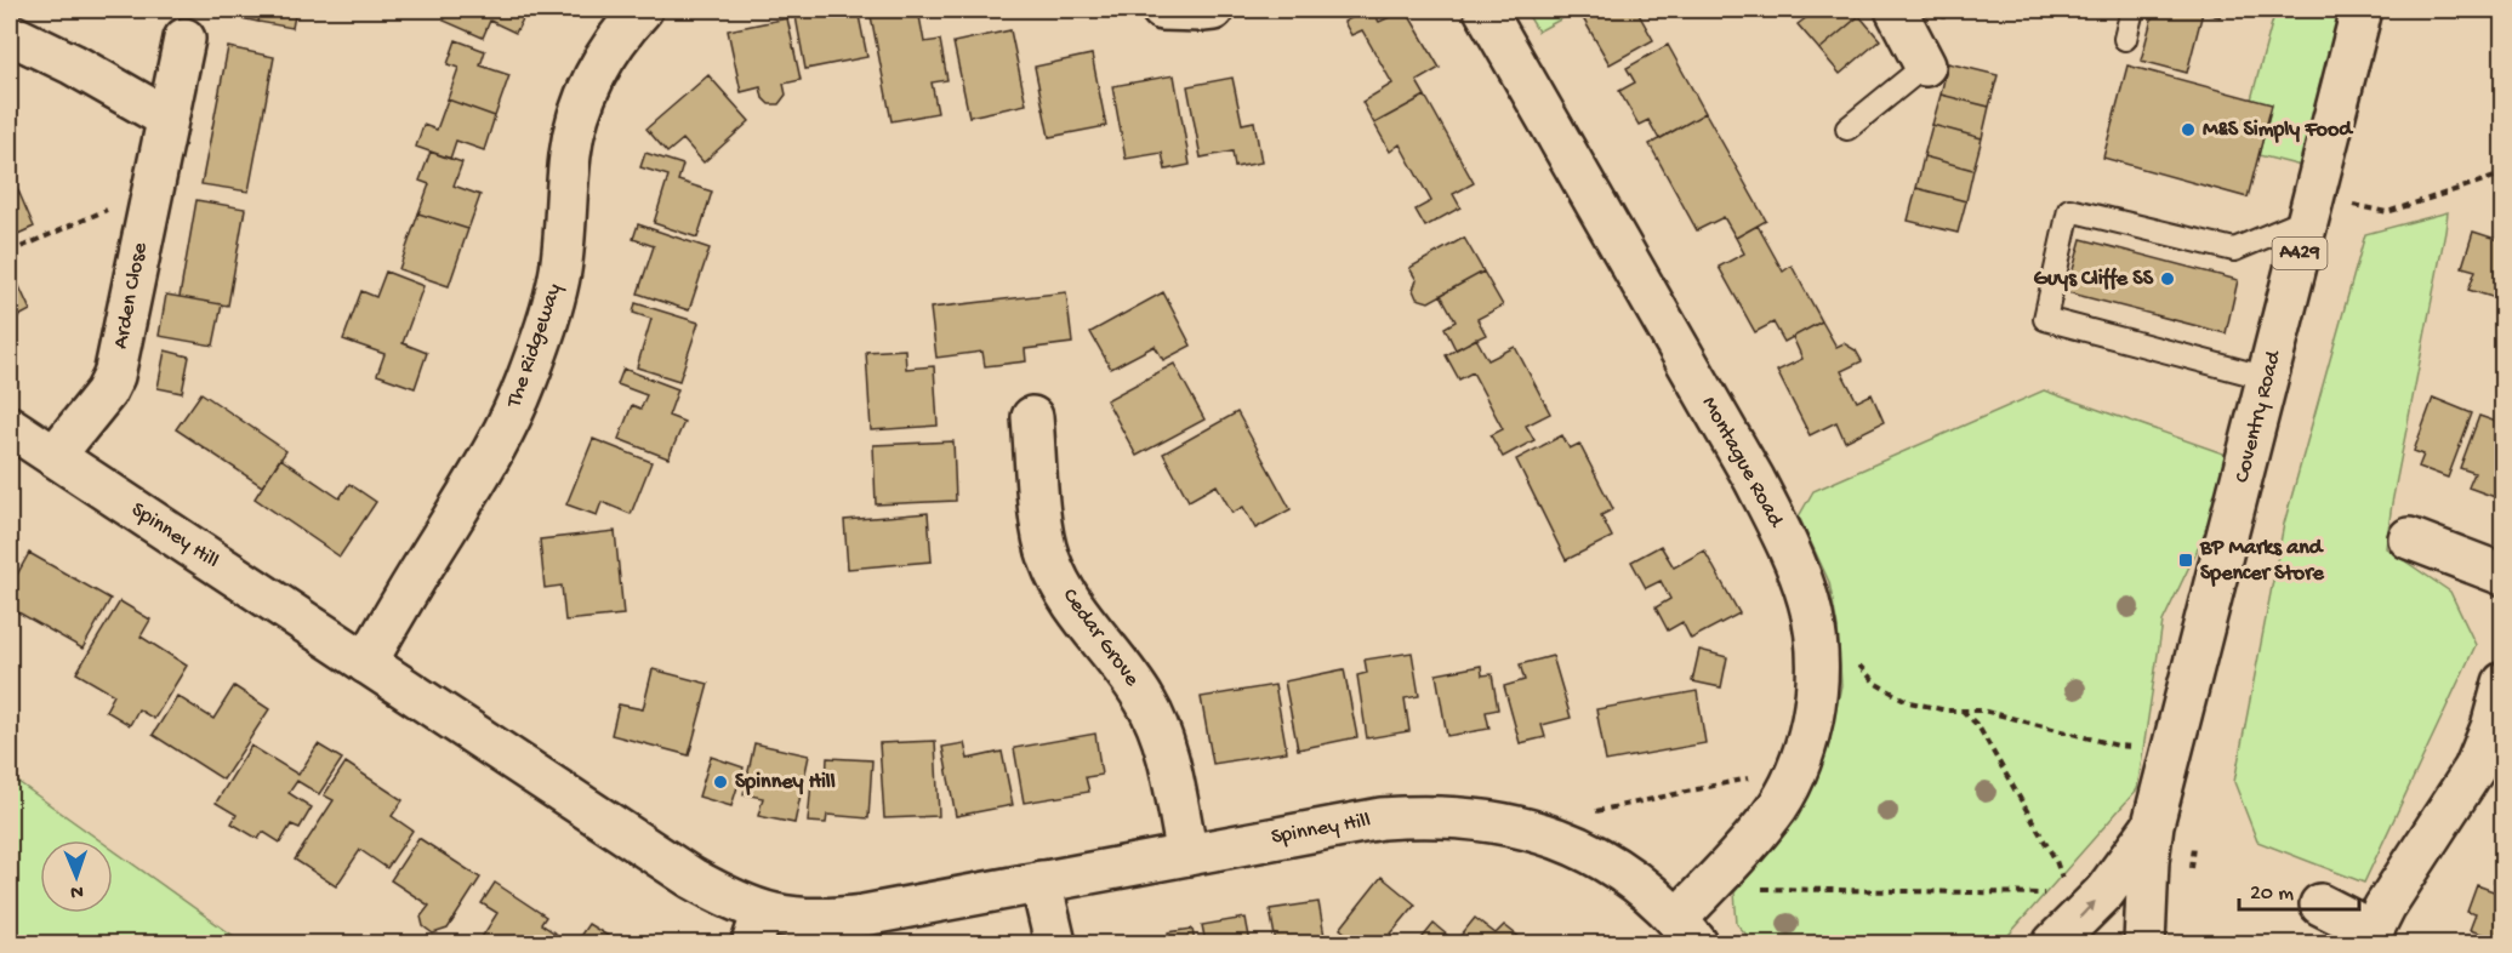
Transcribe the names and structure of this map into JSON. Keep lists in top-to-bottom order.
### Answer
{
  "streets": {
    "street": [
      "A429",
      "Arden Close",
      "The Ridgeway",
      "Coventry Road",
      "Montague Road",
      "Spinney Hill",
      "Cedar Grove"
    ]
  },
  "crossings": [
    ["Arden Close", "Spinney Hill"],
    ["The Ridgeway", "Spinney Hill"],
    ["Montague Road", "Spinney Hill"],
    ["Spinney Hill", "Cedar Grove"]
  ],
  "places": {
    "other": ["M&S Simply Food", "Guys Cliffe SS", "Spinney Hill"],
    "transit": ["BP Marks and Spencer Store"]
  },
  "scale_bar": "20 m",
  "north": "bottom"
}
